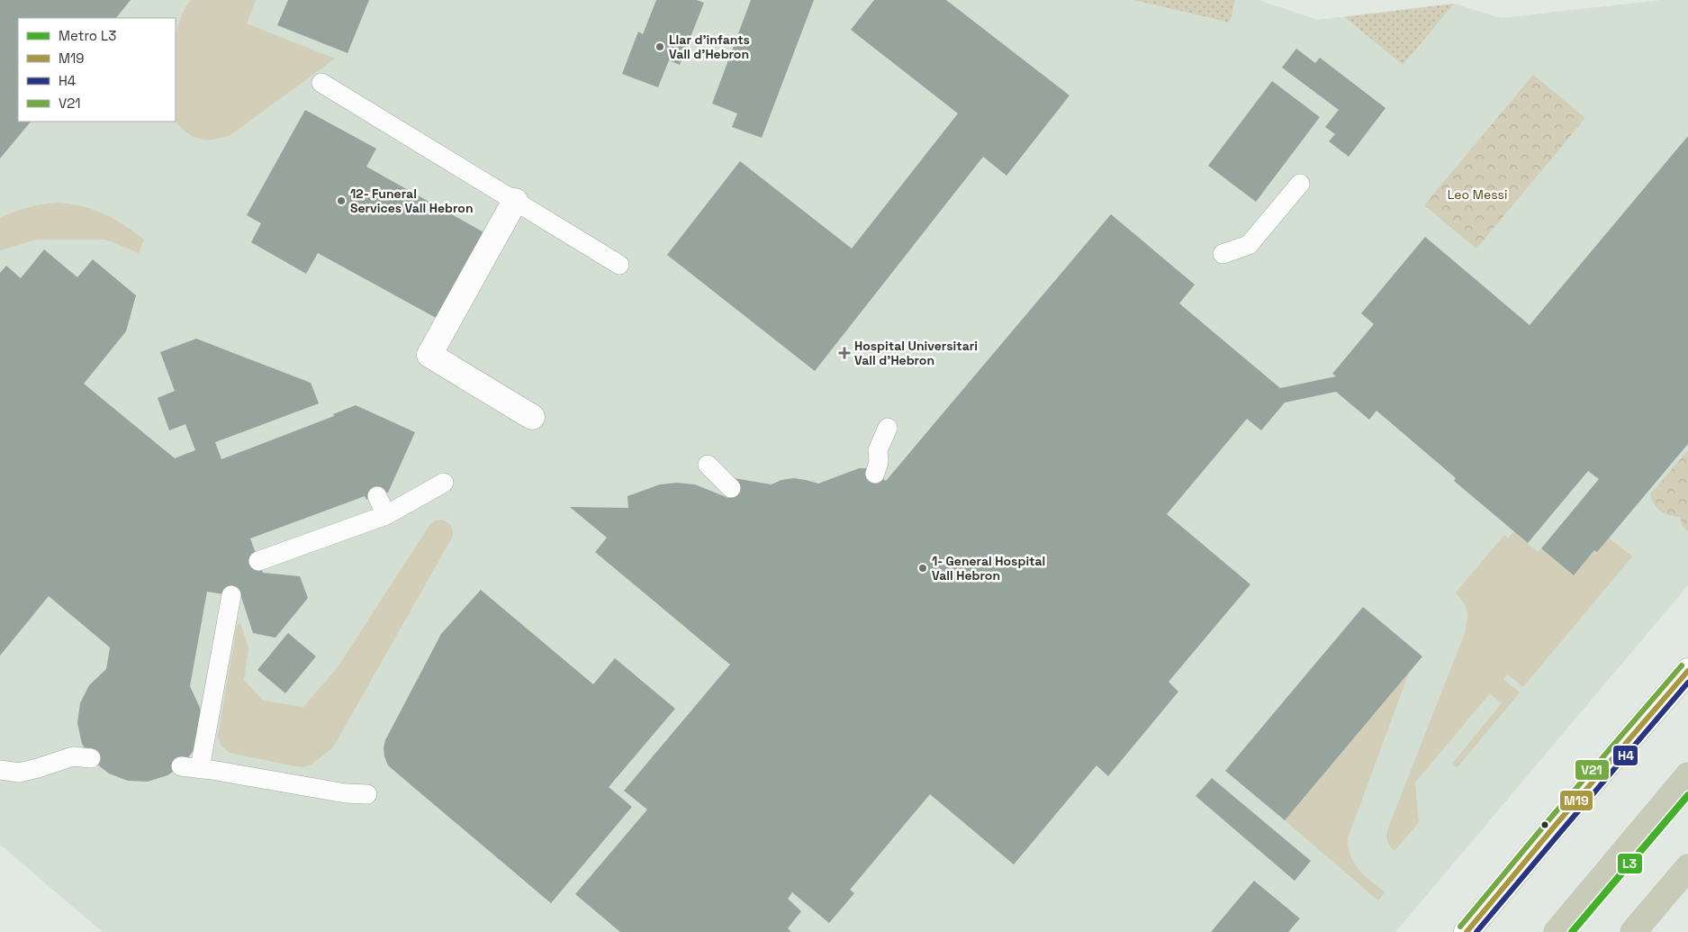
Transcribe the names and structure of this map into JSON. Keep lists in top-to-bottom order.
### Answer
{
  "parks": ["Leo Messi"],
  "places": {
    "other": ["Llar d'infants Vall d'Hebron", "12- Funeral Services Vall Hebron", "1- General Hospital Vall Hebron"],
    "health": ["Hospital Universitari Vall d'Hebron"]
  },
  "lines": [
    "transit line V21",
    "transit line M19",
    "transit line H4",
    "metro line L3"
  ],
  "legend": [
    "Metro L3",
    "M19",
    "H4",
    "V21"
  ]
}
